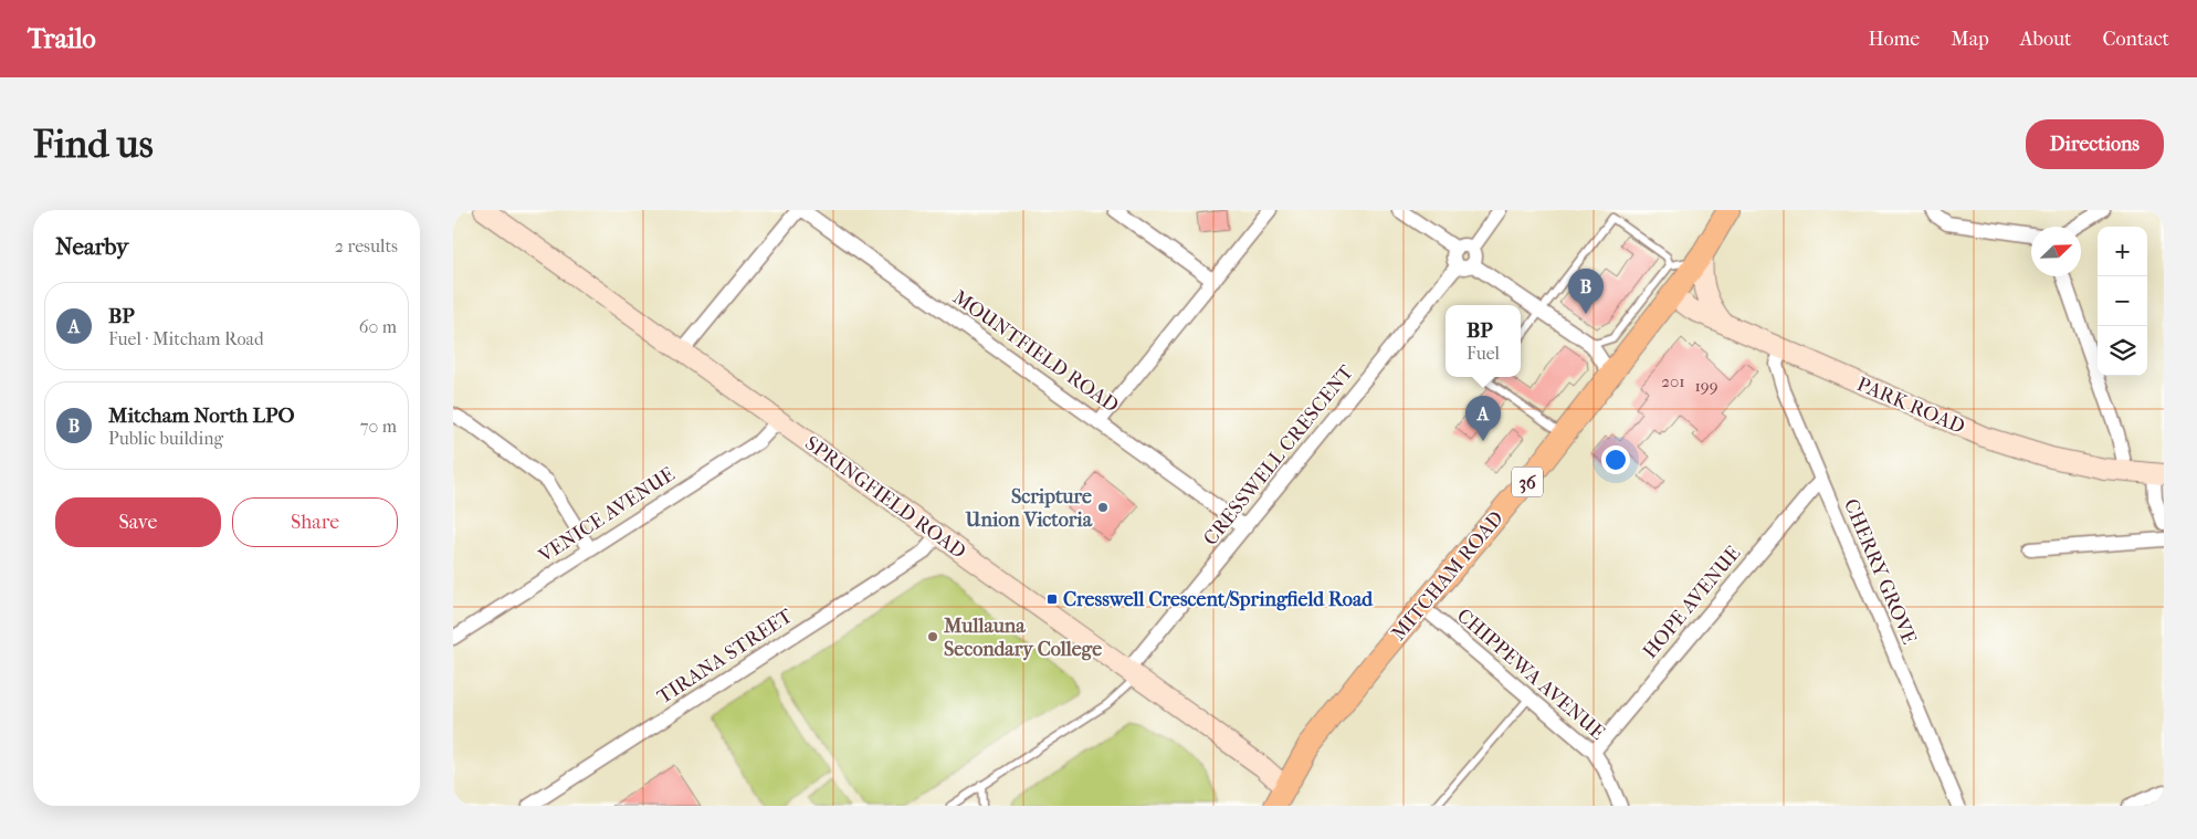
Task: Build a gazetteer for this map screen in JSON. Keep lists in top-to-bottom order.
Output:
{
  "streets": {
    "main road": [
      "PARK ROAD",
      "36",
      "SPRINGFIELD ROAD",
      "MITCHAM ROAD"
    ],
    "street": [
      "MOUNTFIELD ROAD",
      "CRESSWELL CRESCENT",
      "VENICE AVENUE",
      "CHERRY GROVE",
      "HOPE AVENUE",
      "TIRANA STREET",
      "CHIPPEWA AVENUE"
    ]
  },
  "crossings": [
    ["MOUNTFIELD ROAD", "CRESSWELL CRESCENT"],
    ["PARK ROAD", "CHERRY GROVE"],
    ["PARK ROAD", "MITCHAM ROAD"],
    ["CRESSWELL CRESCENT", "SPRINGFIELD ROAD"],
    ["SPRINGFIELD ROAD", "VENICE AVENUE"],
    ["SPRINGFIELD ROAD", "MITCHAM ROAD"],
    ["SPRINGFIELD ROAD", "TIRANA STREET"],
    ["CHERRY GROVE", "HOPE AVENUE"],
    ["MITCHAM ROAD", "CHIPPEWA AVENUE"],
    ["HOPE AVENUE", "CHIPPEWA AVENUE"]
  ],
  "places": {
    "other": ["Scripture Union Victoria", "Mullauna Secondary College"],
    "transit": ["Cresswell Crescent/Springfield Road"]
  },
  "house_numbers": ["201", "199"],
  "north": "top right",
  "page": {
    "header": "Trailo",
    "nav": [
      "Home",
      "Map",
      "About",
      "Contact"
    ],
    "buttons": [
      "Directions",
      ["Save", "Share"]
    ],
    "title": "Find us",
    "heading": ["Nearby", "2 results"],
    "map_buttons": ["+", "−"],
    "pins": ["B", "A"],
    "list": [
      {
        "mark": "A",
        "name": "BP",
        "note": "Fuel · Mitcham Road",
        "value": "60 m"
      },
      {
        "mark": "B",
        "name": "Mitcham North LPO",
        "note": "Public building",
        "value": "70 m"
      }
    ],
    "popup": ["BP", "Fuel"]
  }
}
